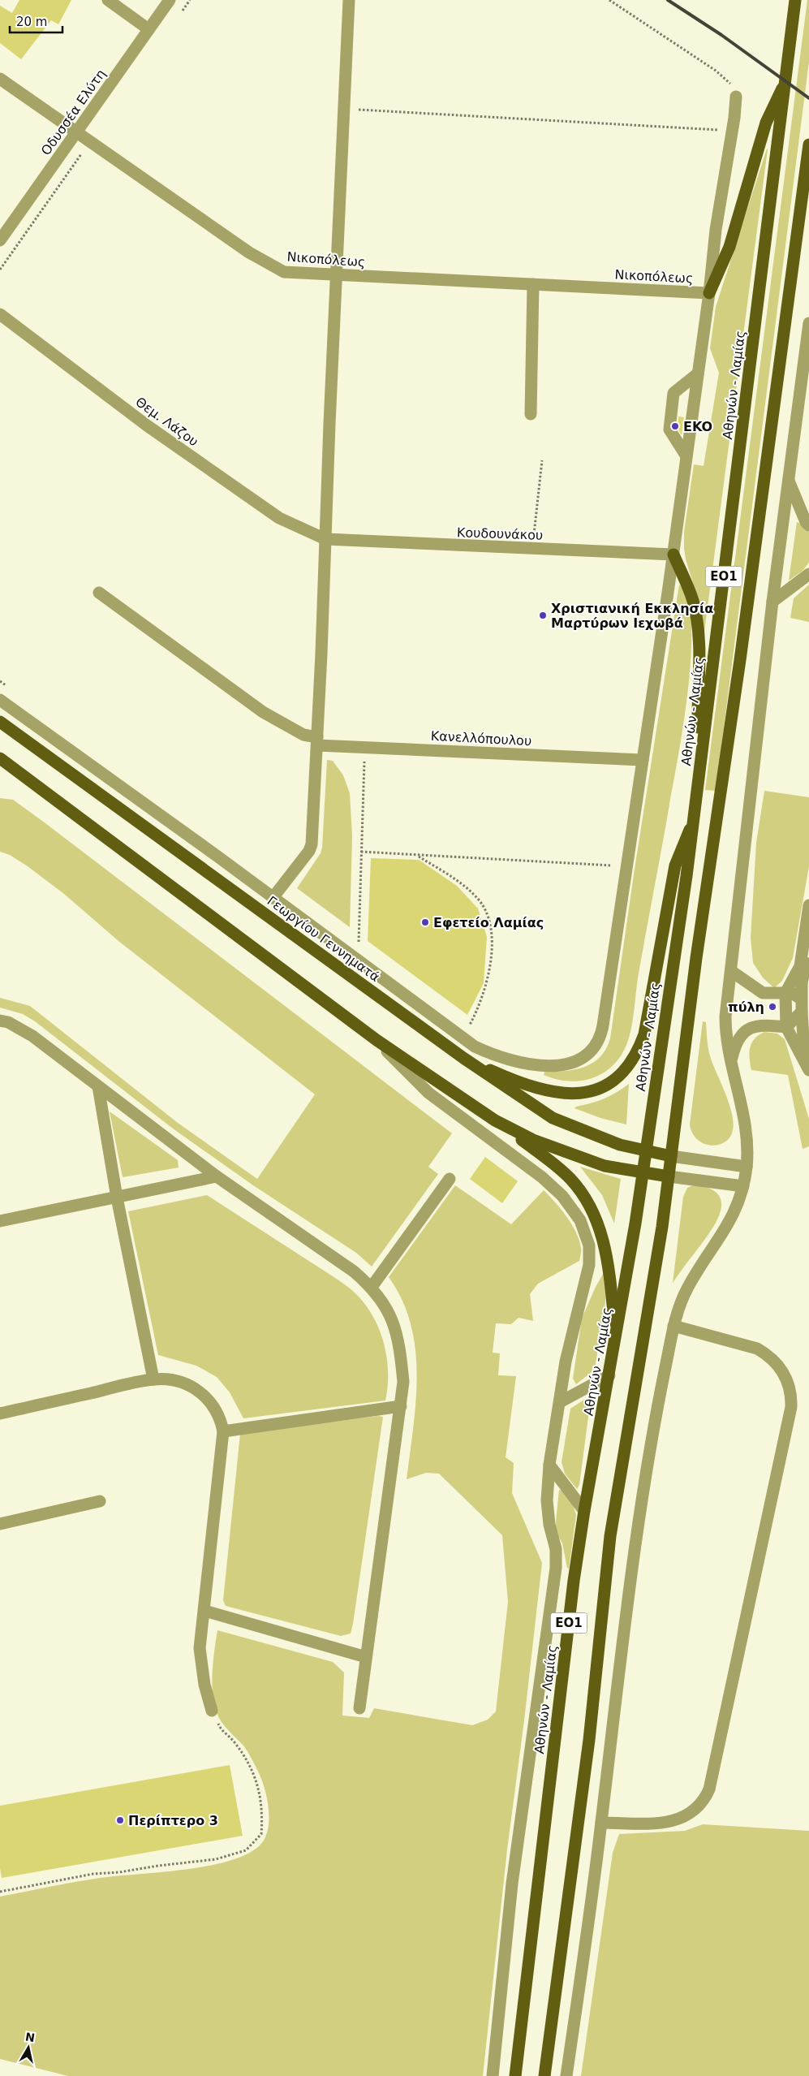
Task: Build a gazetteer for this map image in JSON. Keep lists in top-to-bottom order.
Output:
{
  "streets": {
    "main road": ["Αθηνών - Λαμίας", "ΕΟ1", "Γεωργίου Γεννηματά"],
    "street": [
      "Οδυσσέα Ελύτη",
      "Νικοπόλεως",
      "Θεμ. Λάζου",
      "Κουδουνάκου",
      "Κανελλόπουλου"
    ]
  },
  "crossings": [
    ["Οδυσσέα Ελύτη", "Νικοπόλεως"],
    ["Αθηνών - Λαμίας", "Γεωργίου Γεννηματά"],
    ["Θεμ. Λάζου", "Κουδουνάκου"],
    ["ΕΟ1", "Γεωργίου Γεννηματά"]
  ],
  "places": [
    "EKO",
    "Χριστιανική Εκκλησία Μαρτύρων Ιεχωβά",
    "Εφετείο Λαμίας",
    "πύλη",
    "Περίπτερο 3"
  ],
  "scale_bar": "20 m",
  "north": "top"
}
